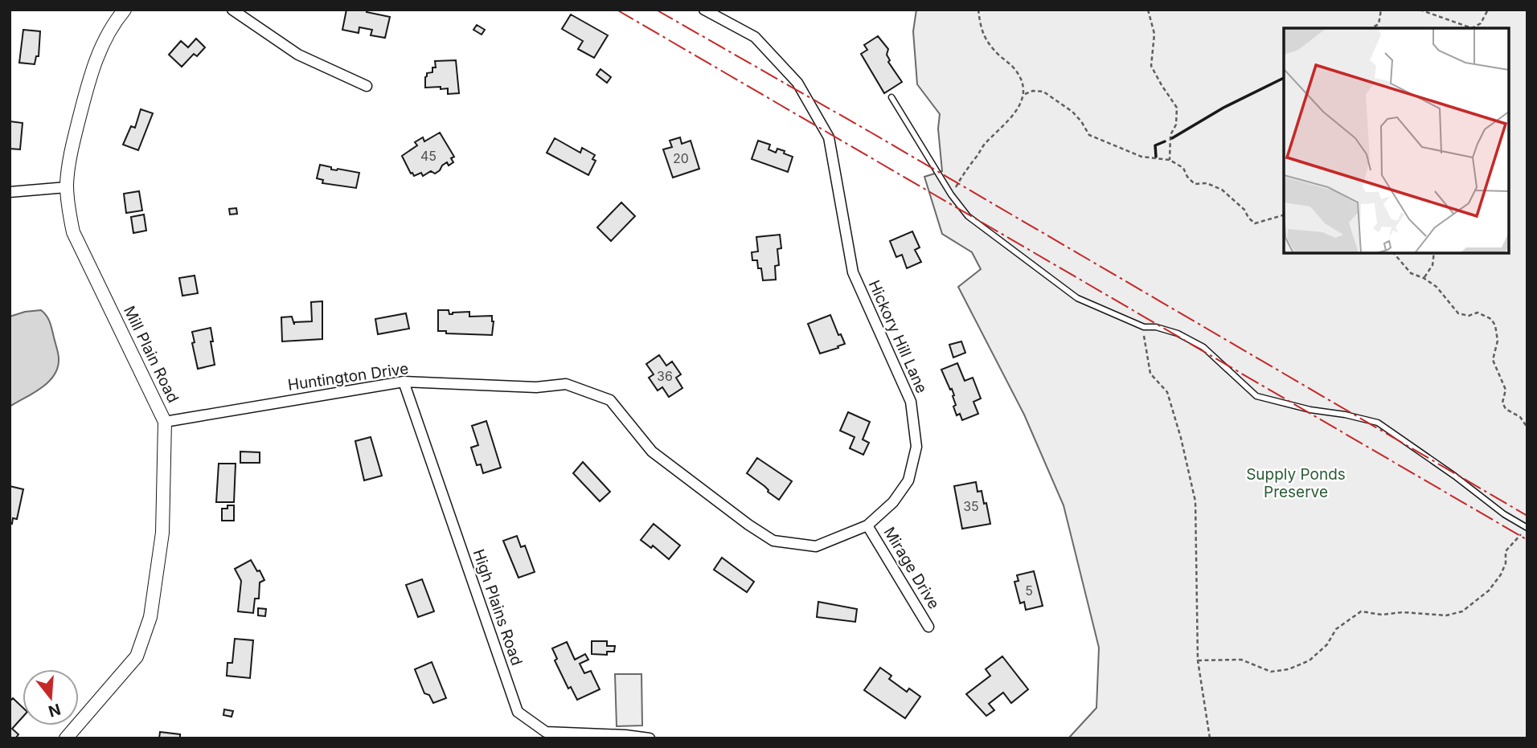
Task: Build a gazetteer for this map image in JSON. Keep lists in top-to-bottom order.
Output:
{
  "streets": {
    "street": [
      "Hickory Hill Lane",
      "Mill Plain Road",
      "Huntington Drive",
      "Mirage Drive",
      "High Plains Road"
    ]
  },
  "crossings": [
    ["Hickory Hill Lane", "Huntington Drive"],
    ["Hickory Hill Lane", "Mirage Drive"],
    ["Mill Plain Road", "Huntington Drive"],
    ["Huntington Drive", "High Plains Road"]
  ],
  "parks": ["Supply Ponds Preserve"],
  "house_numbers": [
    "45",
    "20",
    "36",
    "35",
    "5"
  ],
  "north": "bottom"
}
